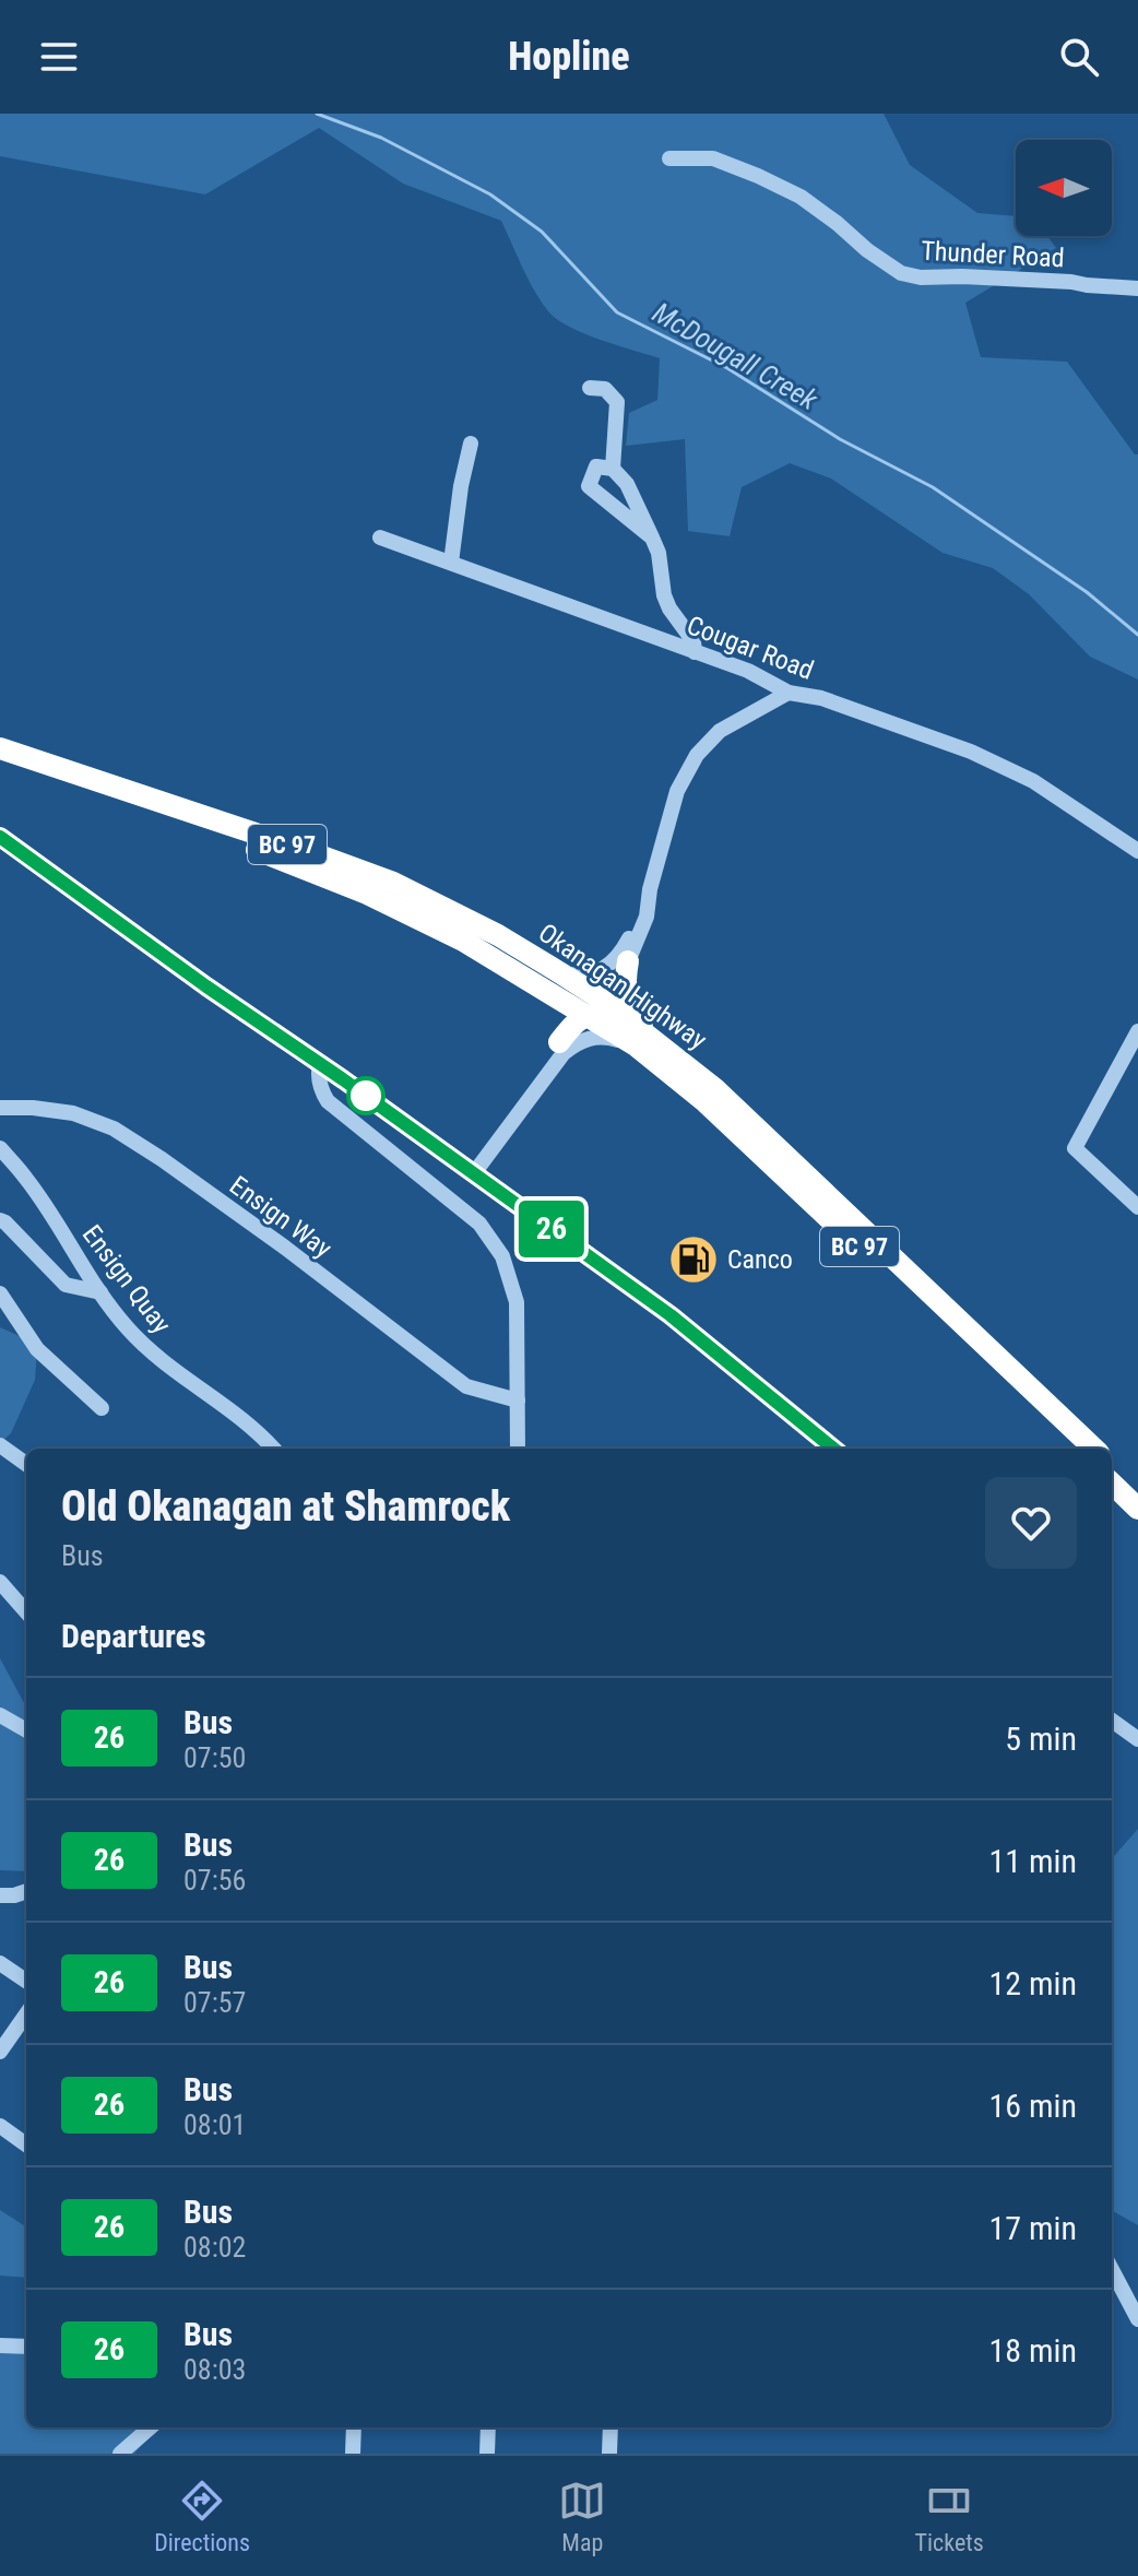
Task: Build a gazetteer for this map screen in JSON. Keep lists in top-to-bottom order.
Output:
{
  "streets": {
    "highway": ["BC 97", "Okanagan Highway"],
    "street": [
      "Thunder Road",
      "Cougar Road",
      "Ensign Way",
      "Ensign Quay"
    ]
  },
  "water": ["McDougall Creek"],
  "places": {
    "fuel station": ["Canco"]
  },
  "lines": ["bus line 26"],
  "north": "left",
  "page": {
    "header": "Hopline",
    "on_map": "26",
    "heading": [
      ["Old Okanagan at Shamrock", "Bus"],
      "Departures"
    ],
    "list": [
      {
        "mark": "26",
        "name": "Bus",
        "note": "07:50",
        "value": "5 min"
      },
      {
        "mark": "26",
        "name": "Bus",
        "note": "07:56",
        "value": "11 min"
      },
      {
        "mark": "26",
        "name": "Bus",
        "note": "07:57",
        "value": "12 min"
      },
      {
        "mark": "26",
        "name": "Bus",
        "note": "08:01",
        "value": "16 min"
      },
      {
        "mark": "26",
        "name": "Bus",
        "note": "08:02",
        "value": "17 min"
      },
      {
        "mark": "26",
        "name": "Bus",
        "note": "08:03",
        "value": "18 min"
      }
    ],
    "tabs": ["Directions", "Map", "Tickets"]
  }
}
